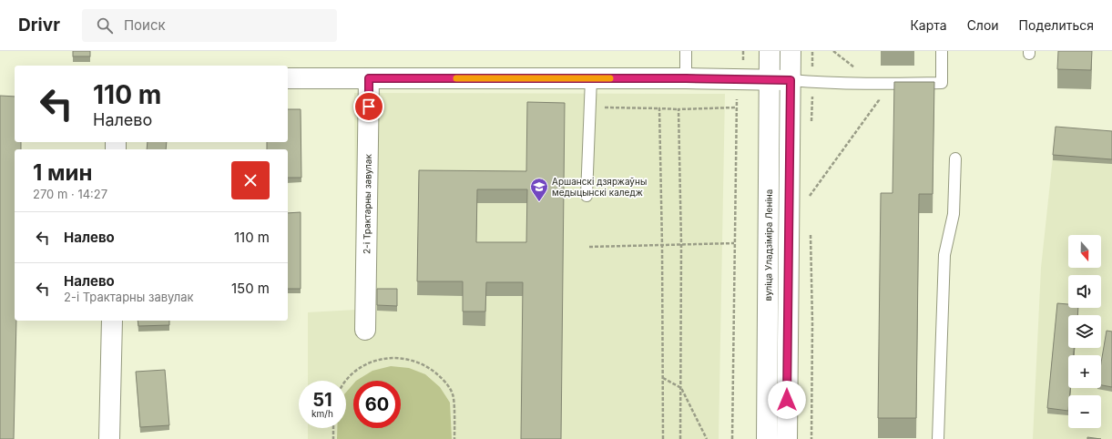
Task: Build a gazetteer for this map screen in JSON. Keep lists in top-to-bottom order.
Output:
{
  "streets": {
    "street": ["2-і Трактарны завулак", "вуліца Уладзіміра Леніна"]
  },
  "places": {
    "school or university": ["Аршанскі дзяржаўны медыцынскі каледж"]
  },
  "north": "bottom",
  "page": {
    "header": "Drivr",
    "search": "Поиск",
    "nav": ["Карта", "Слои", "Поделиться"],
    "turn": ["110 m", "Налево"],
    "heading": ["1 мин", "270 m · 14:27"],
    "list": [
      {
        "name": "Налево",
        "value": "110 m"
      },
      {
        "name": "Налево",
        "note": "2-і Трактарны завулак",
        "value": "150 m"
      }
    ],
    "map_buttons": ["+", "−"],
    "speed": "51 km/h",
    "limit": "60"
  }
}
